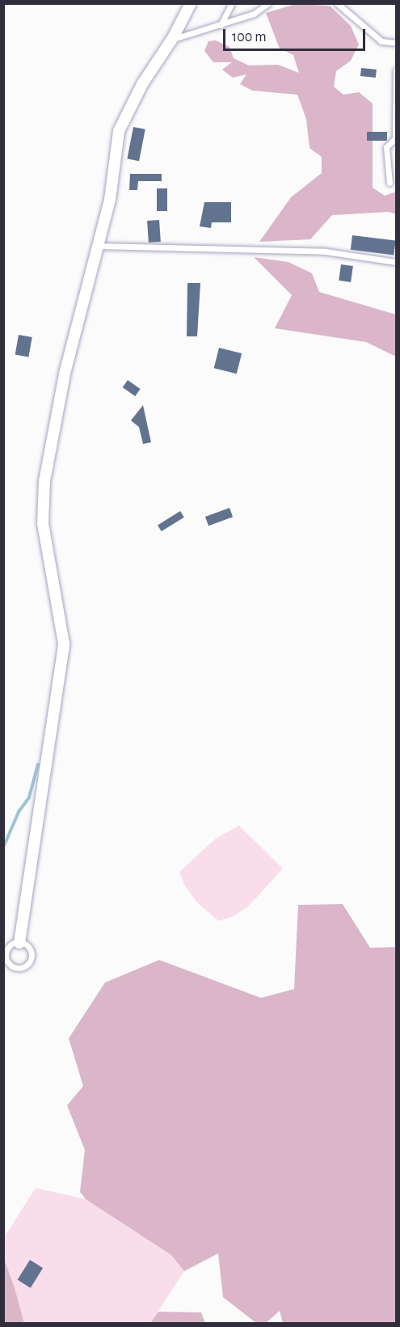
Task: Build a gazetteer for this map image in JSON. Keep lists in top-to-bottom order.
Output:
{
  "scale_bar": "100 m"
}
